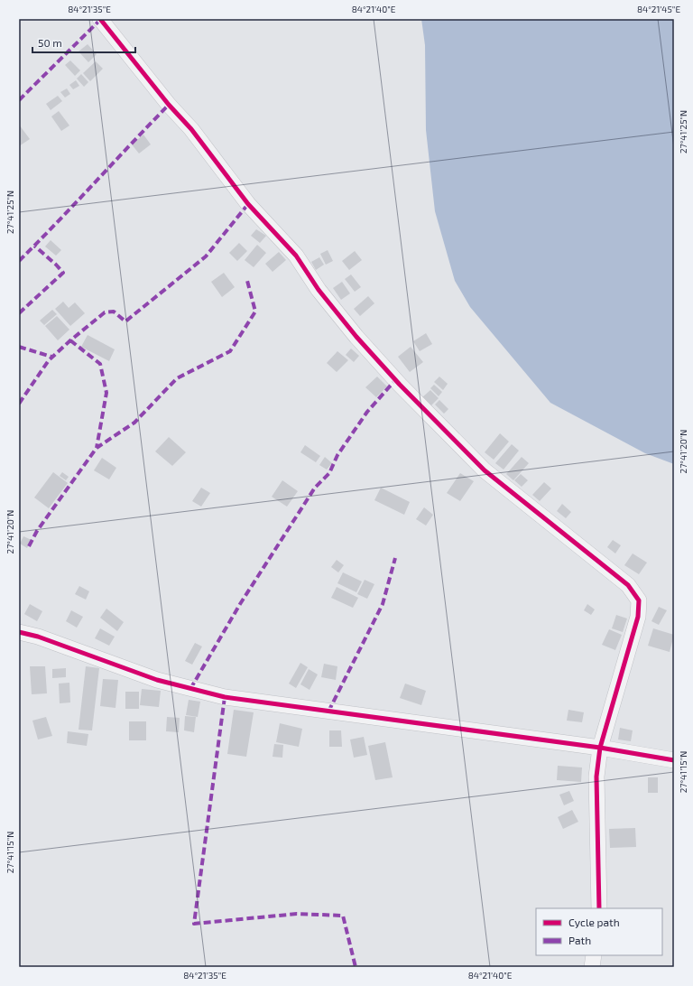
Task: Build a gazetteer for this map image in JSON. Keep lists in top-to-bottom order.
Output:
{
  "legend": ["Cycle path", "Path"],
  "scale_bar": "50 m",
  "coordinates": [
    "84°21'35\"E",
    "84°21'40\"E",
    "84°21'45\"E",
    "27°41'25\"N",
    "27°41'20\"N",
    "27°41'15\"N"
  ]
}
